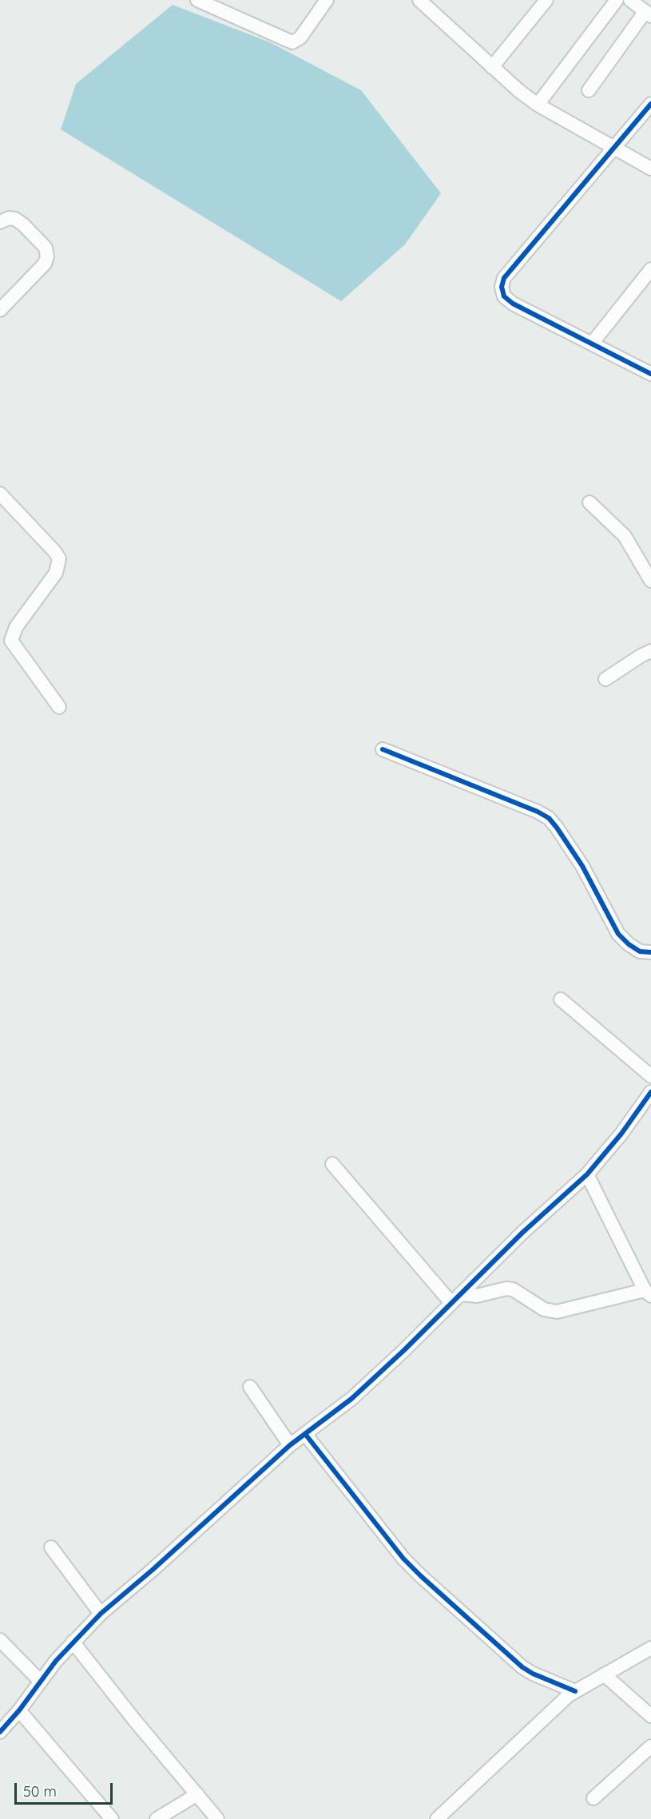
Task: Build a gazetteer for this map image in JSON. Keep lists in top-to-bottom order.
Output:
{
  "scale_bar": "50 m"
}
